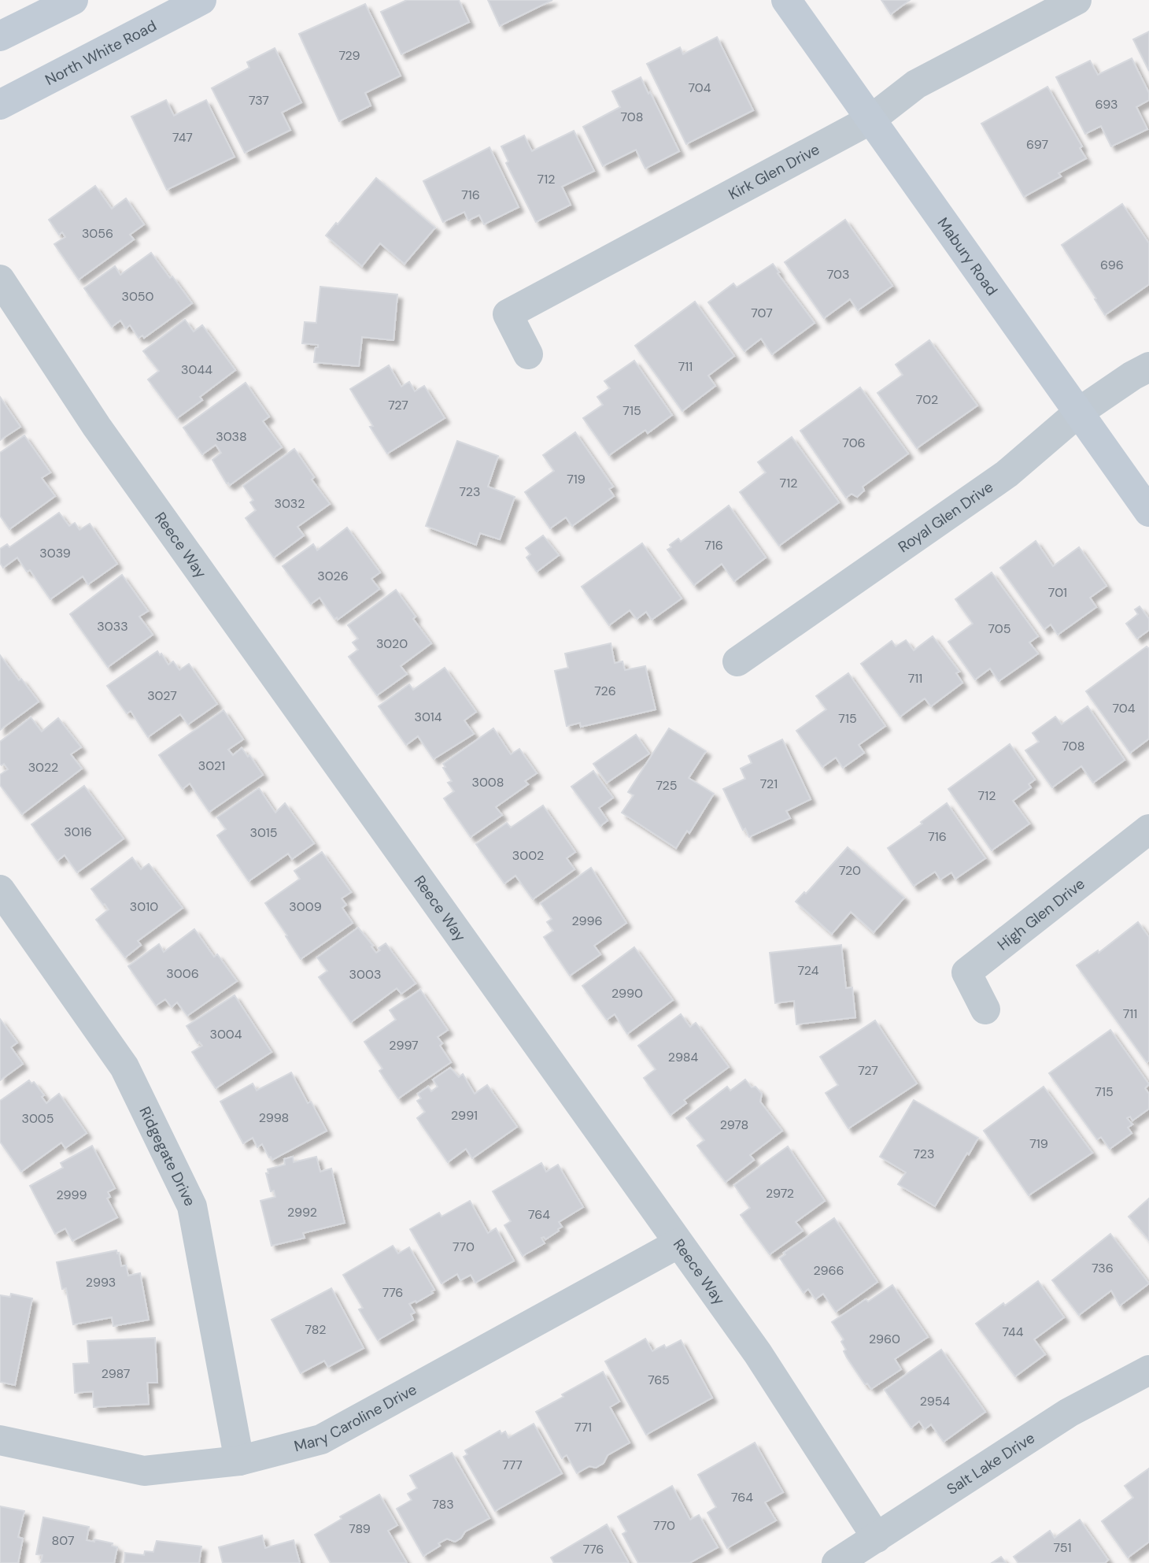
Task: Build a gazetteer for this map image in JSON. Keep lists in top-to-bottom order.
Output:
{
  "streets": {
    "main road": ["North White Road", "Mabury Road"],
    "street": [
      "Kirk Glen Drive",
      "Royal Glen Drive",
      "Reece Way",
      "High Glen Drive",
      "Ridgegate Drive",
      "Mary Caroline Drive",
      "Salt Lake Drive"
    ]
  },
  "crossings": [
    ["Kirk Glen Drive", "Mabury Road"],
    ["Mabury Road", "Royal Glen Drive"],
    ["Reece Way", "Mary Caroline Drive"],
    ["Reece Way", "Salt Lake Drive"],
    ["Ridgegate Drive", "Mary Caroline Drive"]
  ],
  "house_numbers": [
    "729",
    "704",
    "737",
    "693",
    "708",
    "747",
    "697",
    "712",
    "716",
    "3056",
    "696",
    "703",
    "3050",
    "707",
    "711",
    "3044",
    "702",
    "727",
    "715",
    "3038",
    "706",
    "719",
    "712",
    "723",
    "3032",
    "716",
    "3039",
    "3026",
    "701",
    "3033",
    "705",
    "3020",
    "711",
    "726",
    "3027",
    "704",
    "3014",
    "715",
    "708",
    "3021",
    "3022",
    "3008",
    "721",
    "725",
    "712",
    "3016",
    "3015",
    "716",
    "3002",
    "720",
    "3010",
    "3009",
    "2996",
    "724",
    "3006",
    "3003",
    "2990",
    "711",
    "3004",
    "2997",
    "2984",
    "727",
    "715",
    "2991",
    "2998",
    "3005",
    "2978",
    "719",
    "723",
    "2972",
    "2999",
    "2992",
    "764",
    "770",
    "736",
    "2966",
    "2993",
    "776",
    "782",
    "744",
    "2960",
    "2987",
    "765",
    "2954",
    "771",
    "777",
    "764",
    "783",
    "770",
    "789",
    "807",
    "751",
    "776"
  ]
}
